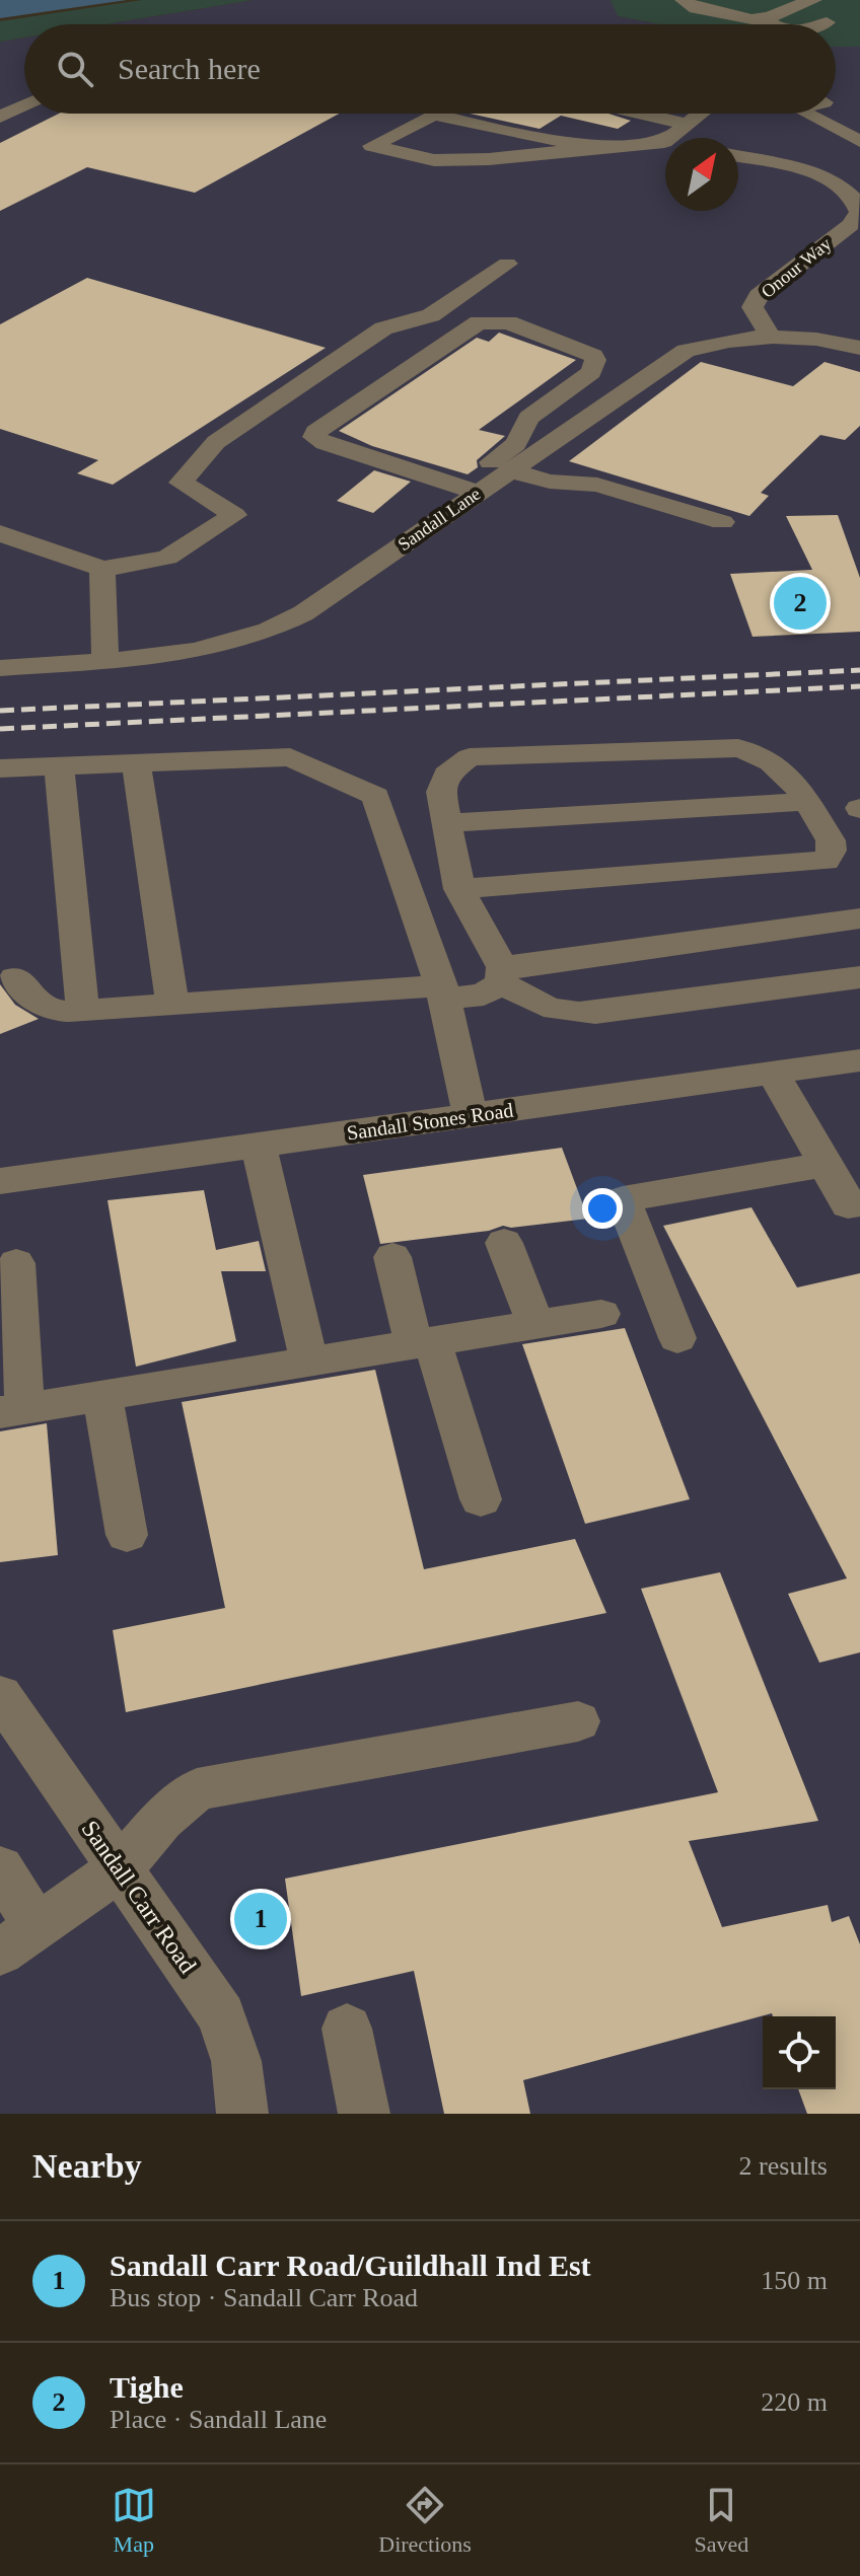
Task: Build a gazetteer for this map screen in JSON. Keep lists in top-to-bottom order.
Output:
{
  "streets": {
    "street": [
      "Onour Way",
      "Sandall Lane",
      "Sandall Stones Road",
      "Sandall Carr Road"
    ]
  },
  "crossings": [
    ["Onour Way", "Sandall Lane"]
  ],
  "north": "top right",
  "page": {
    "search": "Search here",
    "pins": ["2", "1"],
    "heading": ["Nearby", "2 results"],
    "list": [
      {
        "mark": "1",
        "name": "Sandall Carr Road/Guildhall Ind Est",
        "note": "Bus stop · Sandall Carr Road",
        "value": "150 m"
      },
      {
        "mark": "2",
        "name": "Tighe",
        "note": "Place · Sandall Lane",
        "value": "220 m"
      }
    ],
    "nav": ["Map", "Directions", "Saved"]
  }
}
